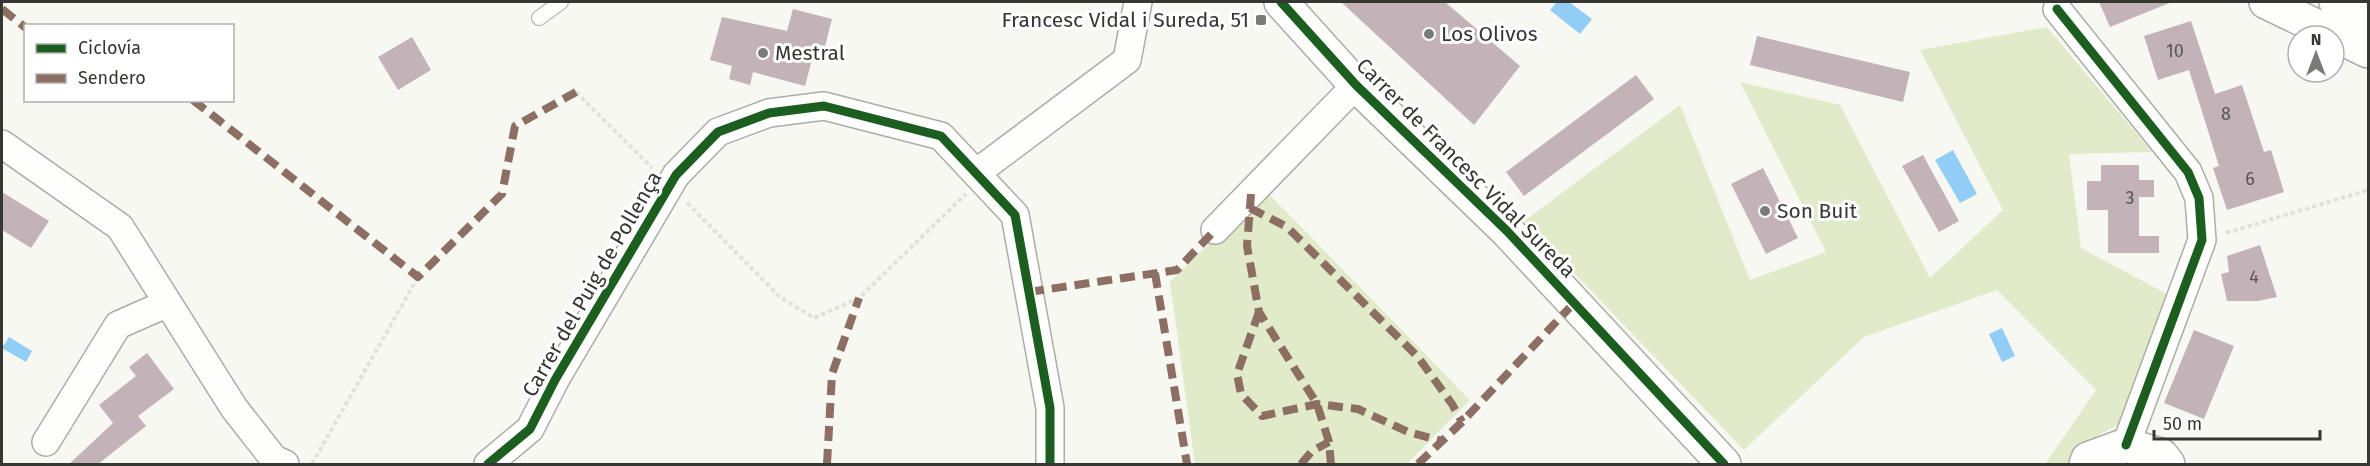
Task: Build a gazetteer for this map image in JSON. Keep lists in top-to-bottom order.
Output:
{
  "streets": {
    "street": ["Carrer de Francesc Vidal Sureda", "Carrer del Puig de Pollença"]
  },
  "places": {
    "transit": ["Francesc Vidal i Sureda, 51"],
    "other": ["Los Olivos", "Mestral", "Son Buit"]
  },
  "house_numbers": [
    "10",
    "8",
    "6",
    "3",
    "4"
  ],
  "legend": ["Ciclovía", "Sendero"],
  "scale_bar": "50 m",
  "north": "top"
}
